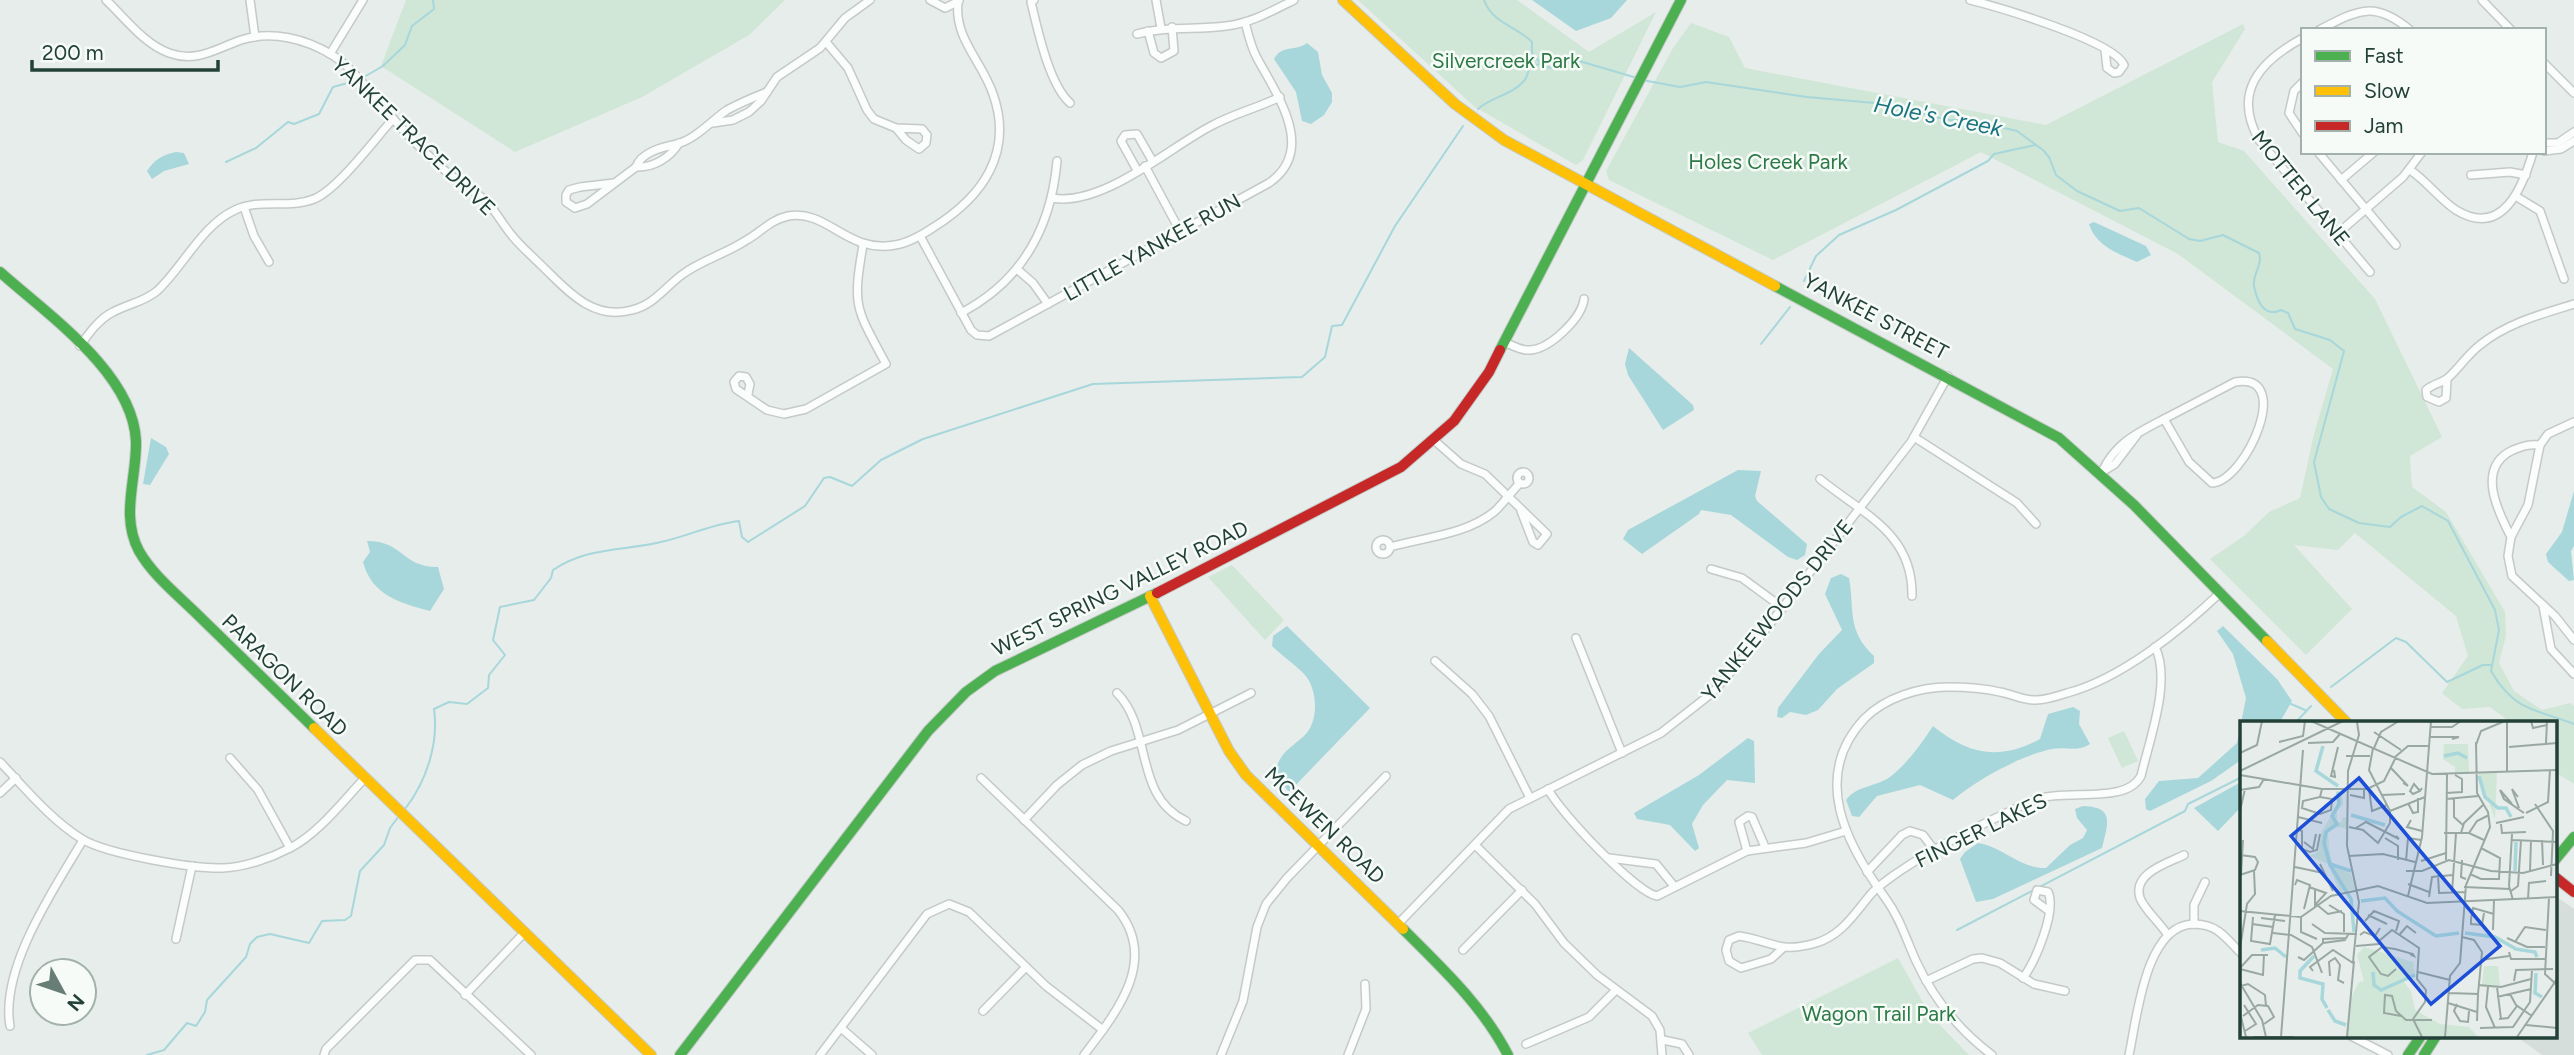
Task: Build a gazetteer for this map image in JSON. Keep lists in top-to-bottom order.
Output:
{
  "streets": {
    "street": [
      "YANKEE TRACE DRIVE",
      "MOTTER LANE",
      "LITTLE YANKEE RUN",
      "YANKEE STREET",
      "WEST SPRING VALLEY ROAD",
      "YANKEEWOODS DRIVE",
      "PARAGON ROAD",
      "MCEWEN ROAD",
      "FINGER LAKES"
    ]
  },
  "crossings": [
    ["YANKEE TRACE DRIVE", "LITTLE YANKEE RUN"],
    ["YANKEE STREET", "WEST SPRING VALLEY ROAD"],
    ["YANKEE STREET", "YANKEEWOODS DRIVE"],
    ["WEST SPRING VALLEY ROAD", "MCEWEN ROAD"],
    ["YANKEEWOODS DRIVE", "MCEWEN ROAD"]
  ],
  "water": ["Hole's Creek"],
  "parks": ["Silvercreek Park", "Holes Creek Park", "Wagon Trail Park"],
  "legend": ["Fast", "Slow", "Jam"],
  "scale_bar": "200 m",
  "north": "bottom right"
}
